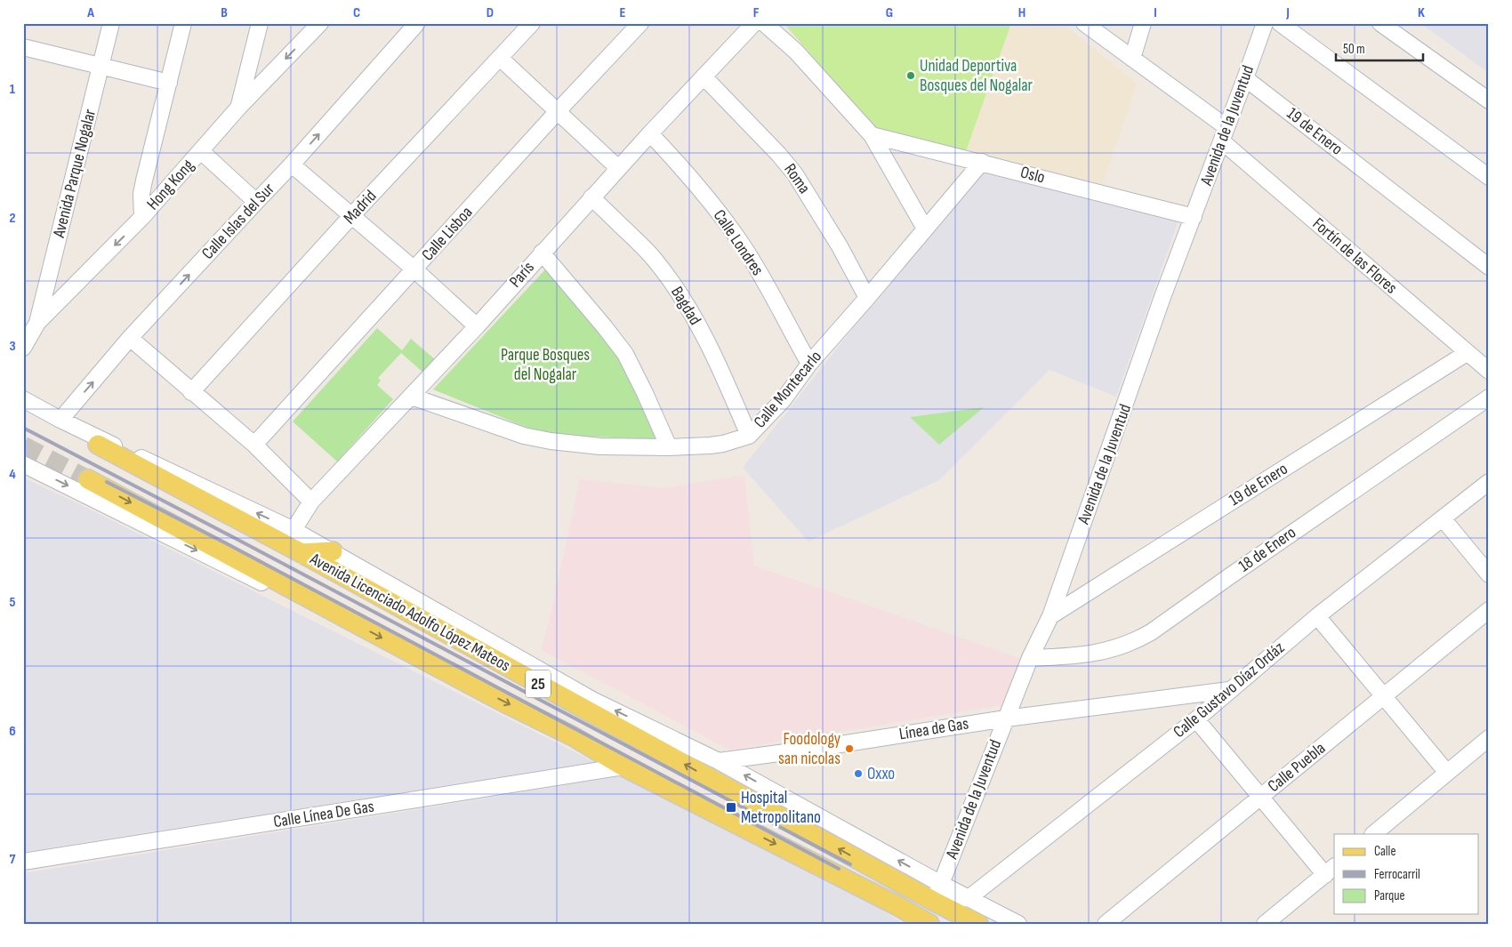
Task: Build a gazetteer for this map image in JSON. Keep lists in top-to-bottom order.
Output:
{
  "streets": {
    "main road": ["Avenida Licenciado Adolfo López Mateos", "25"],
    "street": [
      "Avenida de la Juventud",
      "19 de Enero",
      "Avenida Parque Nogalar",
      "Oslo",
      "Roma",
      "Hong Kong",
      "Madrid",
      "Calle Islas del Sur",
      "Calle Lisboa",
      "Calle Londres",
      "Fortín de las Flores",
      "París",
      "Bagdad",
      "Calle Montecarlo",
      "18 de Enero",
      "Calle Gustavo Díaz Ordáz",
      "Línea de Gas",
      "Calle Puebla",
      "Calle Línea De Gas"
    ]
  },
  "crossings": [
    ["Avenida de la Juventud", "19 de Enero"],
    ["Avenida de la Juventud", "Oslo"],
    ["Avenida de la Juventud", "Fortín de las Flores"],
    ["Avenida de la Juventud", "18 de Enero"],
    ["Avenida de la Juventud", "Avenida Licenciado Adolfo López Mateos"],
    ["Avenida de la Juventud", "Línea de Gas"],
    ["19 de Enero", "Fortín de las Flores"],
    ["Avenida Parque Nogalar", "Hong Kong"],
    ["Oslo", "Calle Montecarlo"],
    ["Roma", "París"],
    ["Roma", "Calle Montecarlo"],
    ["Calle Londres", "París"],
    ["Calle Londres", "Calle Montecarlo"],
    ["París", "Bagdad"],
    ["París", "Calle Montecarlo"],
    ["Bagdad", "Calle Montecarlo"],
    ["Avenida Licenciado Adolfo López Mateos", "Calle Línea De Gas"],
    ["Calle Gustavo Díaz Ordáz", "Línea de Gas"]
  ],
  "one_way": ["Hong Kong", "Calle Islas del Sur"],
  "parks": ["Parque Bosques del Nogalar"],
  "places": {
    "other": ["Unidad Deportiva Bosques del Nogalar", "Foodology san nicolas", "Oxxo"],
    "transit": ["Hospital Metropolitano"]
  },
  "legend": ["Calle", "Ferrocarril", "Parque"],
  "scale_bar": "50 m",
  "grid": {
    "columns": [
      "A",
      "B",
      "C",
      "D",
      "E",
      "F",
      "G",
      "H",
      "I",
      "J",
      "K"
    ],
    "rows": [
      "1",
      "2",
      "3",
      "4",
      "5",
      "6",
      "7"
    ]
  }
}
